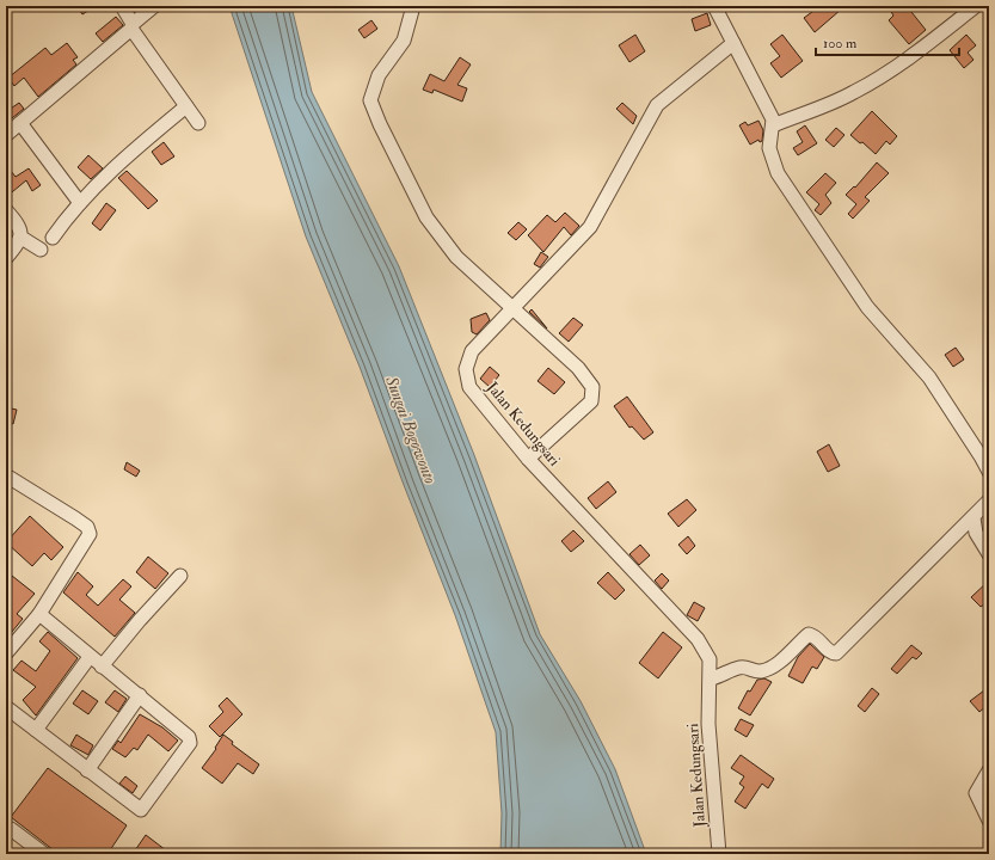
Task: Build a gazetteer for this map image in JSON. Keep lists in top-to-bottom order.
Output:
{
  "streets": {
    "street": ["Jalan Kedungsari"]
  },
  "water": ["Sungai Bogowonto"],
  "scale_bar": "100 m"
}
